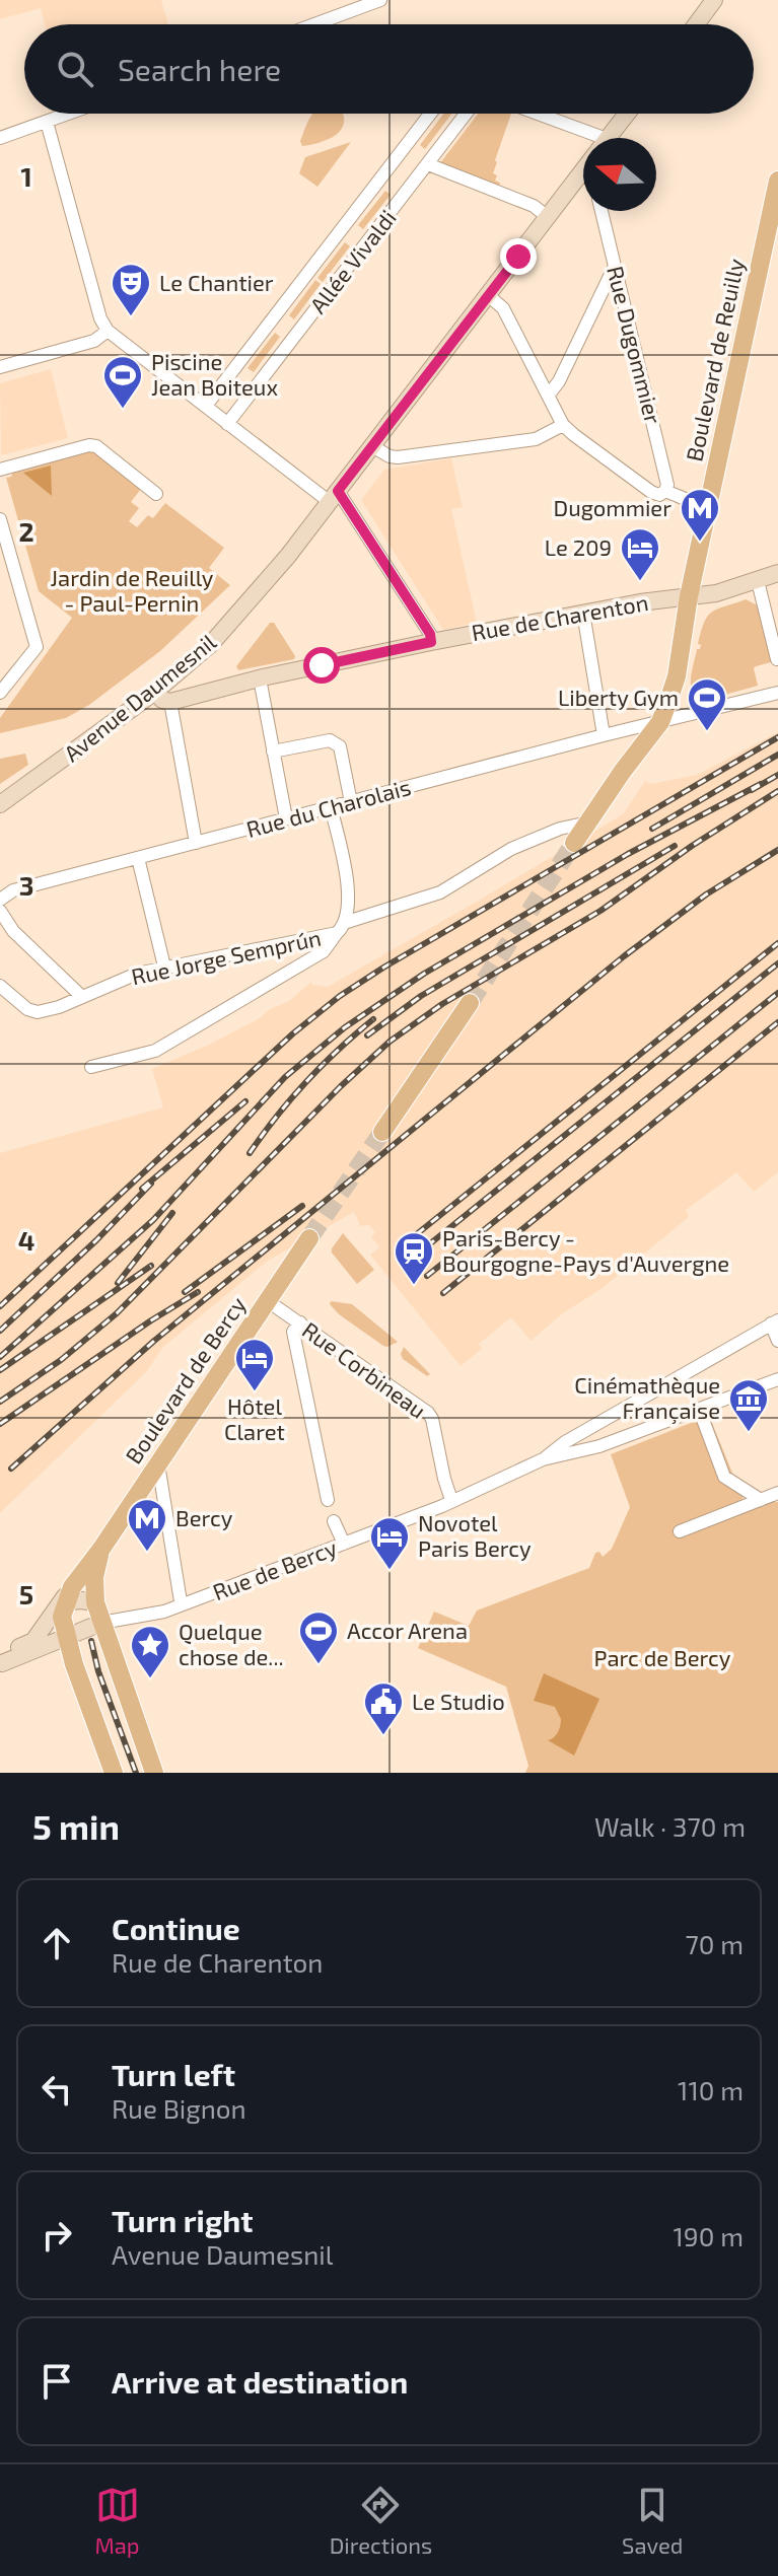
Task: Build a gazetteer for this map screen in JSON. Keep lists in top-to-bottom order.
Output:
{
  "streets": {
    "main road": [
      "Boulevard de Reuilly",
      "Rue de Charenton",
      "Avenue Daumesnil",
      "Boulevard de Bercy",
      "Rue de Bercy"
    ],
    "street": [
      "Allée Vivaldi",
      "Rue Dugommier",
      "Rue du Charolais",
      "Rue Jorge Semprún",
      "Rue Corbineau"
    ]
  },
  "crossings": [
    ["Boulevard de Reuilly", "Rue de Charenton"],
    ["Rue du Charolais", "Rue Jorge Semprún"],
    ["Rue Corbineau", "Boulevard de Bercy"],
    ["Rue Corbineau", "Rue de Bercy"],
    ["Boulevard de Bercy", "Rue de Bercy"]
  ],
  "parks": ["Jardin de Reuilly - Paul-Pernin", "Parc de Bercy"],
  "places": {
    "theatre": ["Le Chantier"],
    "sports": ["Piscine Jean Boiteux", "Liberty Gym", "Accor Arena"],
    "metro station": ["Dugommier", "Bercy"],
    "hotel": ["Le 209", "Hôtel Claret", "Novotel Paris Bercy"],
    "station": ["Paris-Bercy - Bourgogne-Pays d'Auvergne"],
    "museum": ["Cinémathèque Française"],
    "place": ["Quelque chose de..."],
    "public building": ["Le Studio"]
  },
  "north": "left",
  "page": {
    "search": "Search here",
    "heading": ["5 min", "Walk · 370 m"],
    "list": [
      ["Continue", "Rue de Charenton", "70 m"],
      ["Turn left", "Rue Bignon", "110 m"],
      ["Turn right", "Avenue Daumesnil", "190 m"],
      "Arrive at destination"
    ],
    "nav": ["Map", "Directions", "Saved"]
  },
  "grid": {
    "rows": [
      "1",
      "2",
      "3",
      "4",
      "5"
    ]
  }
}
